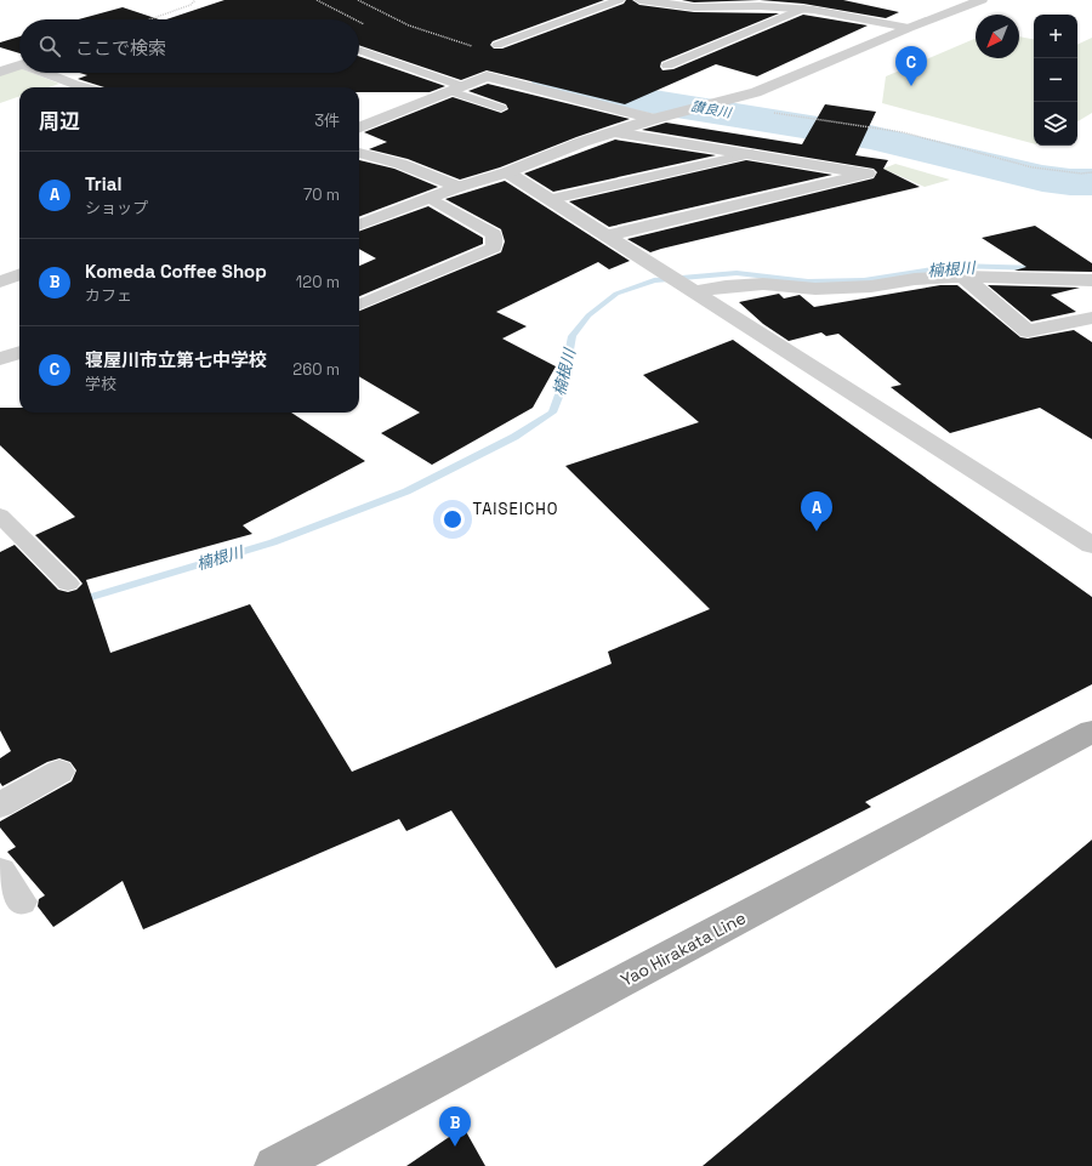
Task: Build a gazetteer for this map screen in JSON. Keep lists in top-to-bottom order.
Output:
{
  "streets": {
    "main road": ["Yao Hirakata Line"]
  },
  "districts": ["TAISEICHO"],
  "water": ["讃良川", "楠根川"],
  "north": "bottom left",
  "page": {
    "map_buttons": ["+", "−"],
    "search": "ここで検索",
    "pins": ["C", "A", "B"],
    "heading": ["周辺", "3件"],
    "list": [
      {
        "mark": "A",
        "name": "Trial",
        "note": "ショップ",
        "value": "70 m"
      },
      {
        "mark": "B",
        "name": "Komeda Coffee Shop",
        "note": "カフェ",
        "value": "120 m"
      },
      {
        "mark": "C",
        "name": "寝屋川市立第七中学校",
        "note": "学校",
        "value": "260 m"
      }
    ]
  }
}
